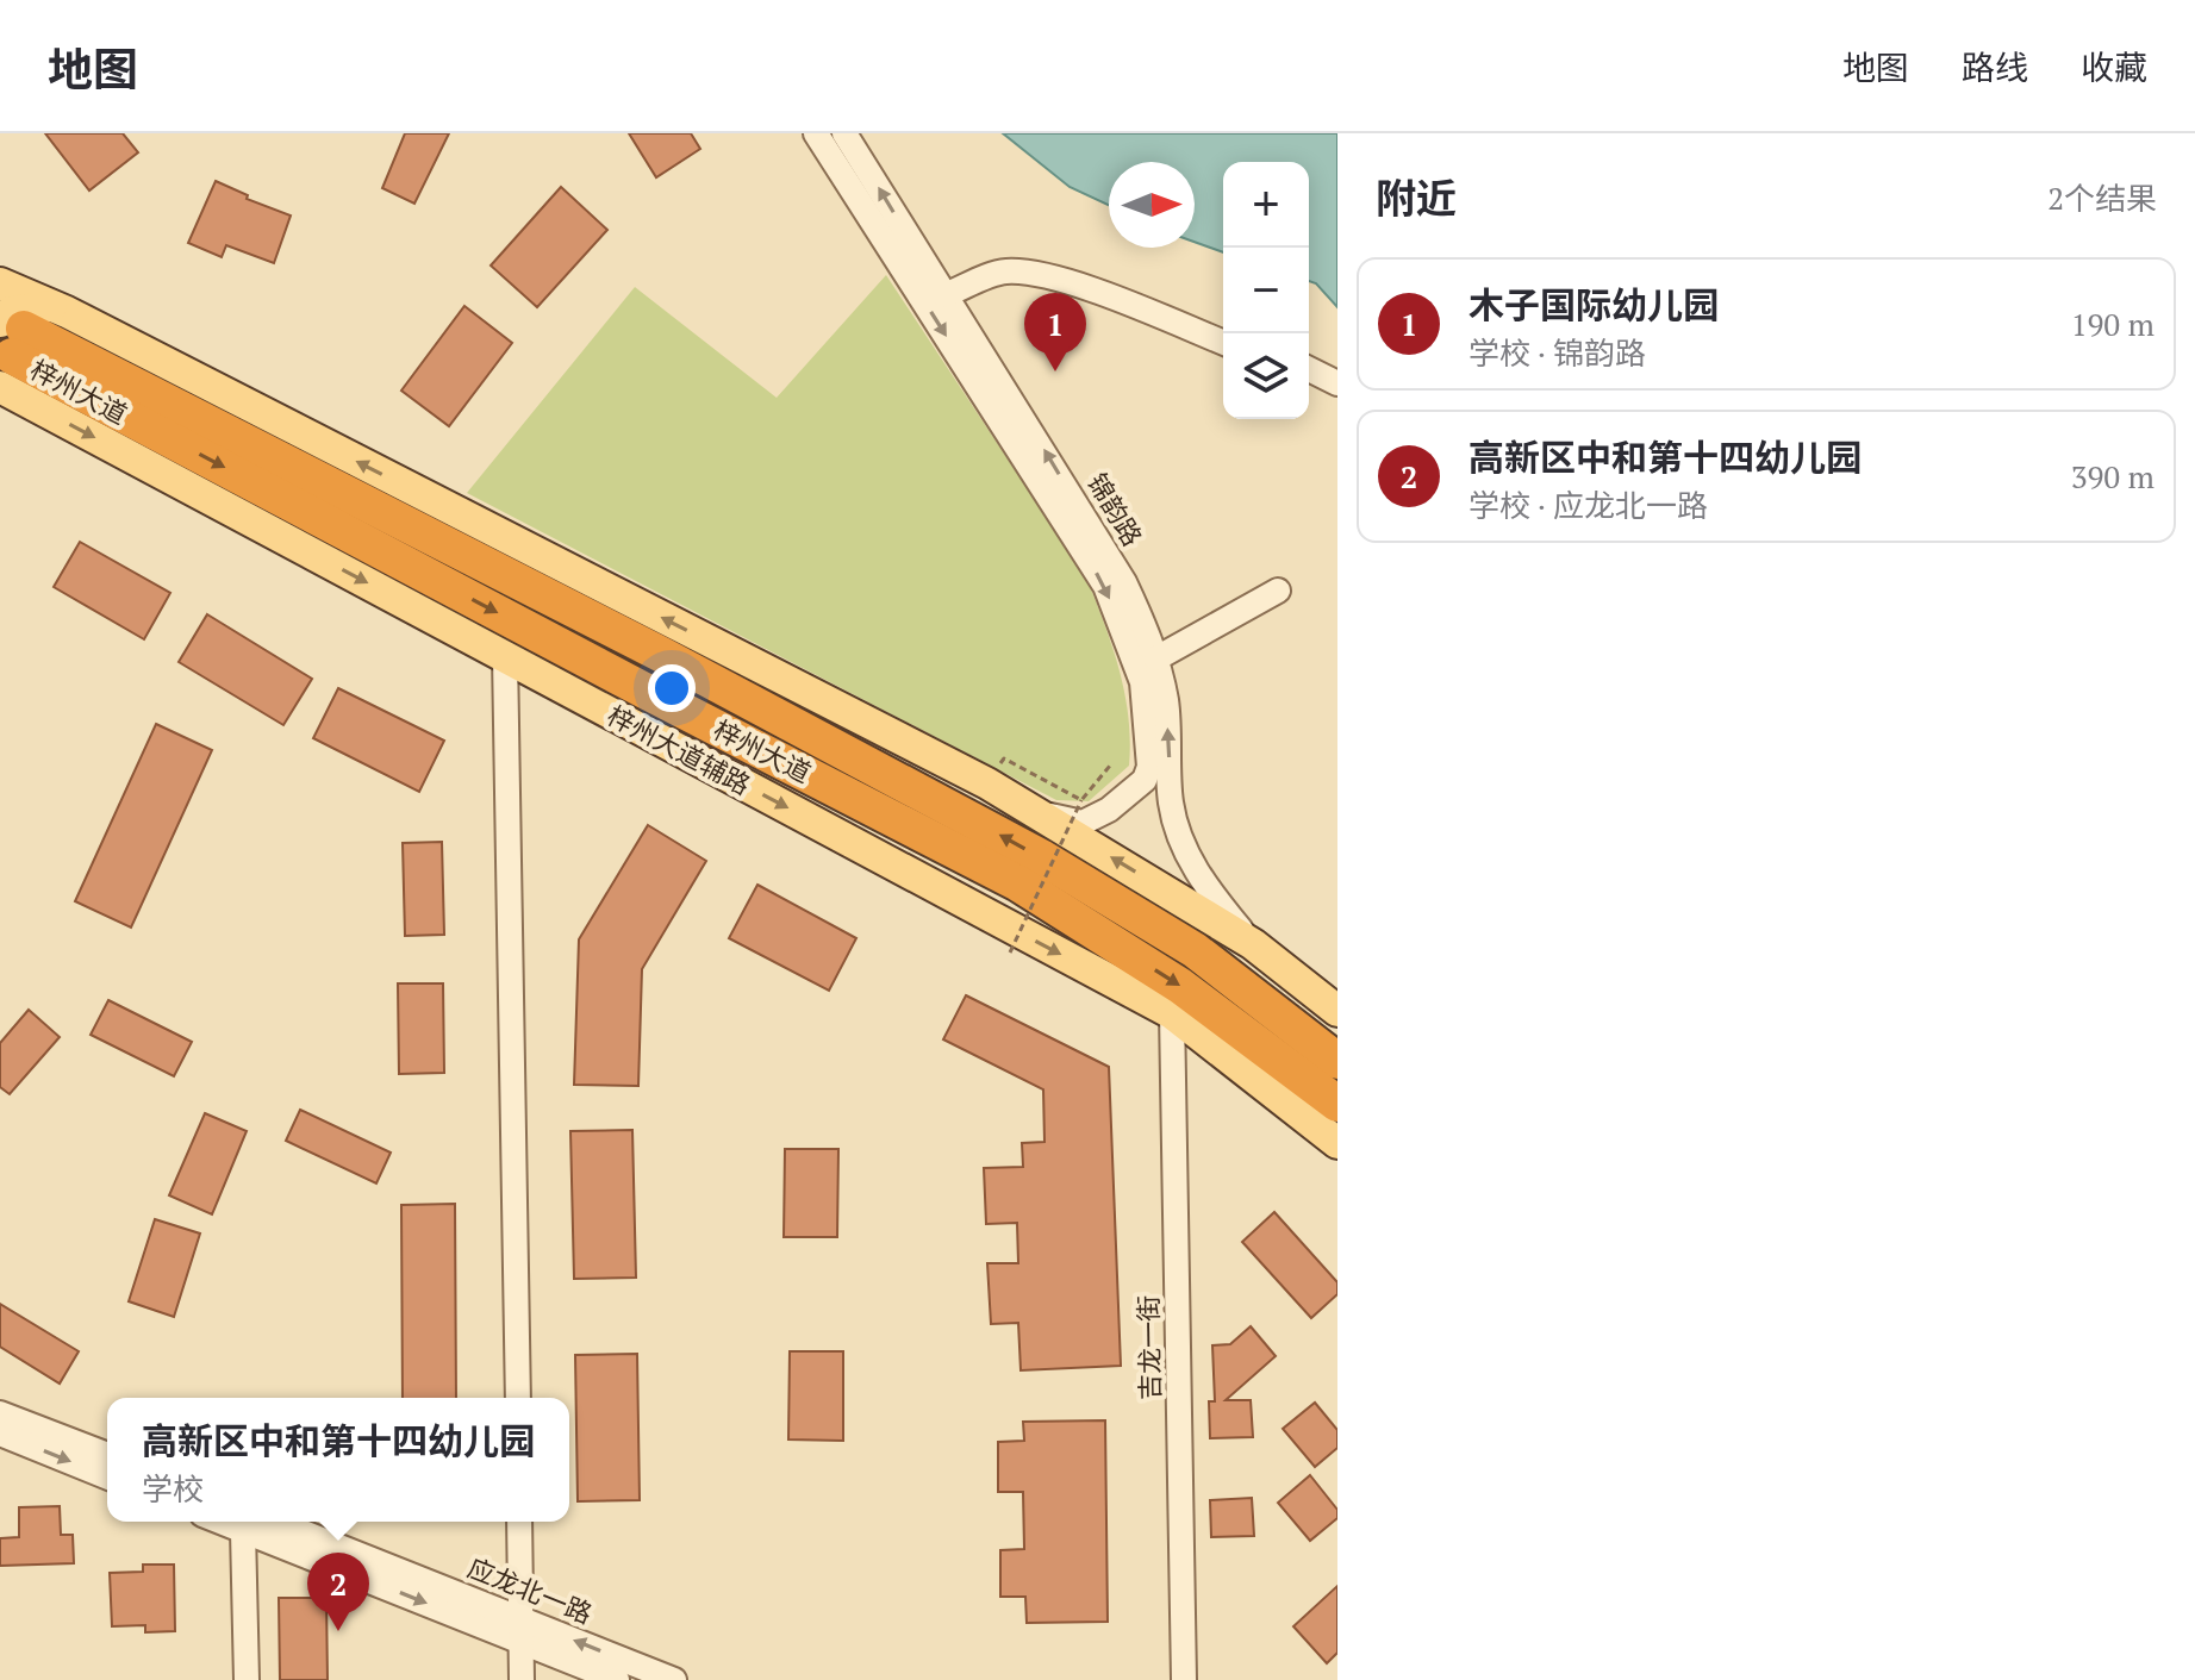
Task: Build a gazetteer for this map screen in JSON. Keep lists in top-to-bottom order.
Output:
{
  "streets": {
    "highway": ["梓州大道"],
    "main road": ["梓州大道辅路"],
    "street": ["锦韵路", "吉龙一街", "应龙北一路"]
  },
  "crossings": [
    ["梓州大道", "梓州大道辅路"],
    ["锦韵路", "梓州大道辅路"],
    ["梓州大道辅路", "吉龙一街"]
  ],
  "north": "right",
  "page": {
    "header": "地图",
    "nav": ["地图", "路线", "收藏"],
    "heading": ["附近", "2个结果"],
    "map_buttons": ["+", "−"],
    "list": [
      {
        "mark": "1",
        "name": "木子国际幼儿园",
        "note": "学校 · 锦韵路",
        "value": "190 m"
      },
      {
        "mark": "2",
        "name": "高新区中和第十四幼儿园",
        "note": "学校 · 应龙北一路",
        "value": "390 m"
      }
    ],
    "pins": ["1", "2"],
    "popup": ["高新区中和第十四幼儿园", "学校"]
  }
}
